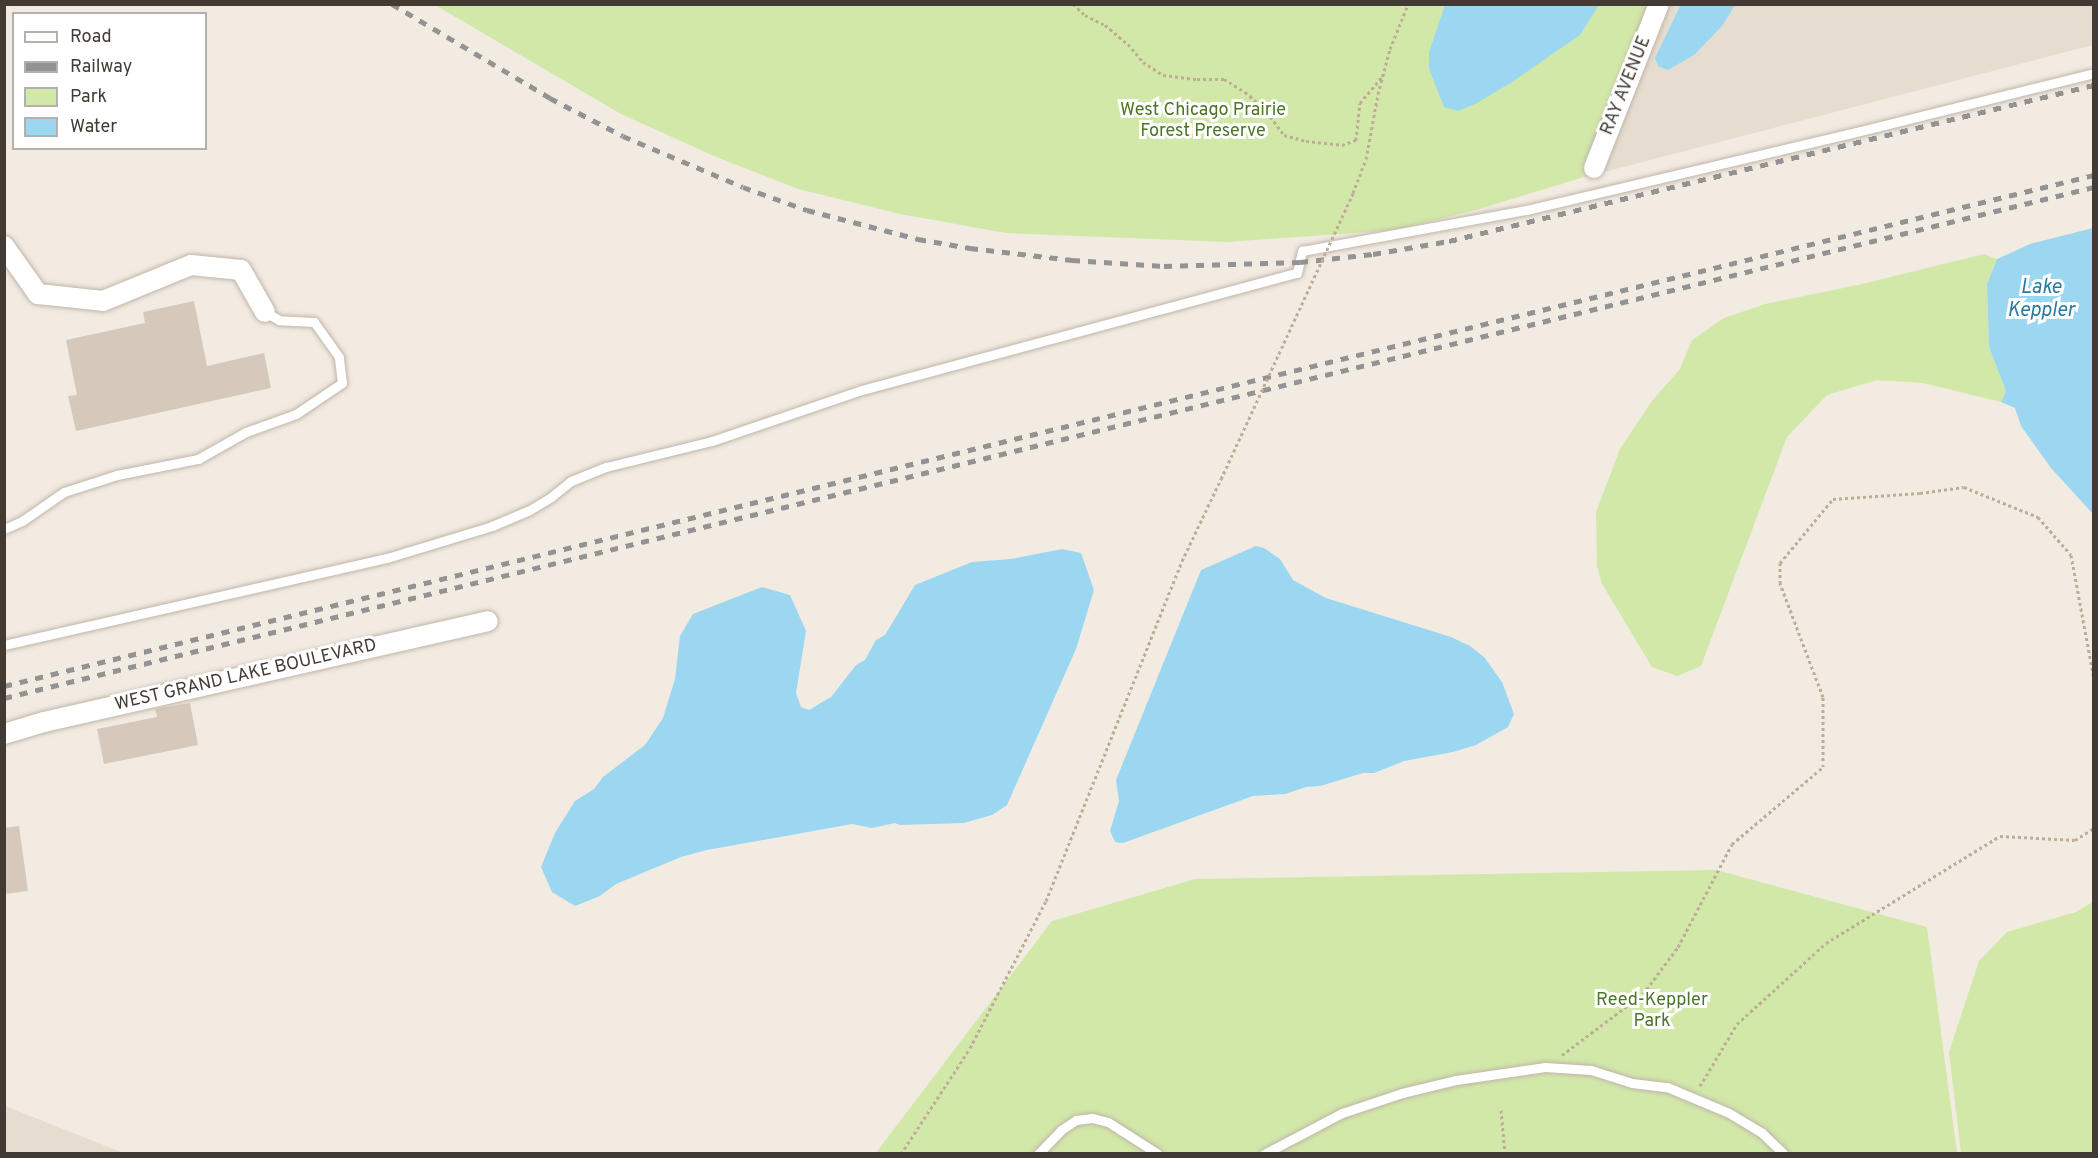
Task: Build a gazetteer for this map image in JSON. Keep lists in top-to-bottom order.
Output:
{
  "streets": {
    "street": ["RAY AVENUE", "WEST GRAND LAKE BOULEVARD"]
  },
  "water": ["Lake Keppler"],
  "parks": ["West Chicago Prairie Forest Preserve", "Reed-Keppler Park"],
  "legend": [
    "Road",
    "Railway",
    "Park",
    "Water"
  ]
}
